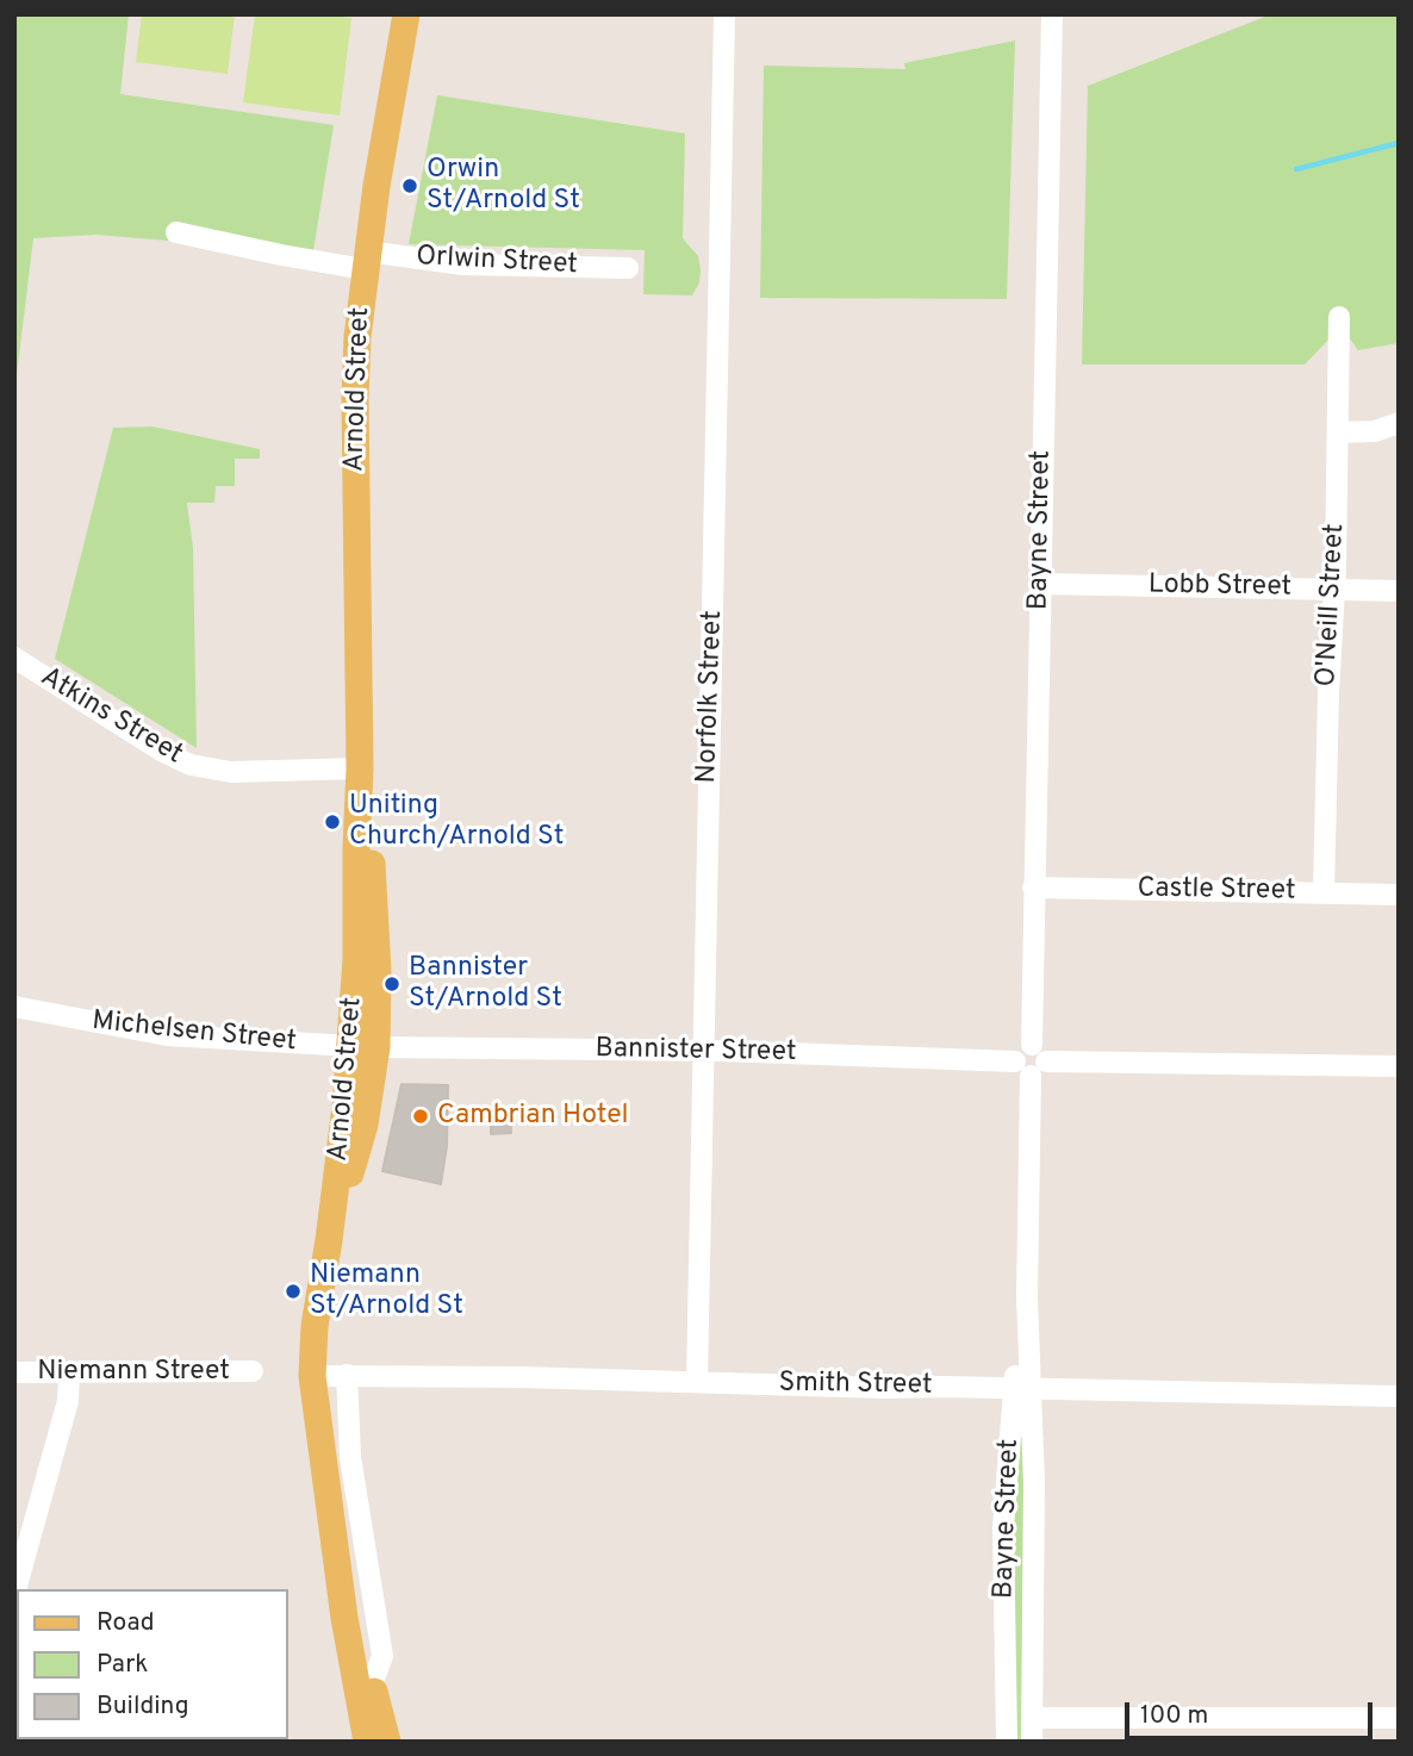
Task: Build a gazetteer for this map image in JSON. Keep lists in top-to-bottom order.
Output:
{
  "streets": {
    "main road": ["Arnold Street"],
    "street": [
      "Orlwin Street",
      "Bayne Street",
      "Lobb Street",
      "O'Neill Street",
      "Norfolk Street",
      "Atkins Street",
      "Castle Street",
      "Michelsen Street",
      "Bannister Street",
      "Niemann Street",
      "Smith Street"
    ]
  },
  "crossings": [
    ["Orlwin Street", "Arnold Street"],
    ["Arnold Street", "Atkins Street"],
    ["Arnold Street", "Michelsen Street"],
    ["Arnold Street", "Bannister Street"],
    ["Arnold Street", "Smith Street"],
    ["Bayne Street", "Lobb Street"],
    ["Bayne Street", "Castle Street"],
    ["Bayne Street", "Bannister Street"],
    ["Bayne Street", "Smith Street"],
    ["Lobb Street", "O'Neill Street"],
    ["O'Neill Street", "Castle Street"],
    ["Norfolk Street", "Bannister Street"],
    ["Norfolk Street", "Smith Street"],
    ["Michelsen Street", "Bannister Street"]
  ],
  "places": [
    "Orwin St/Arnold St",
    "Uniting Church/Arnold St",
    "Bannister St/Arnold St",
    "Cambrian Hotel",
    "Niemann St/Arnold St"
  ],
  "legend": ["Road", "Park", "Building"],
  "scale_bar": "100 m"
}
